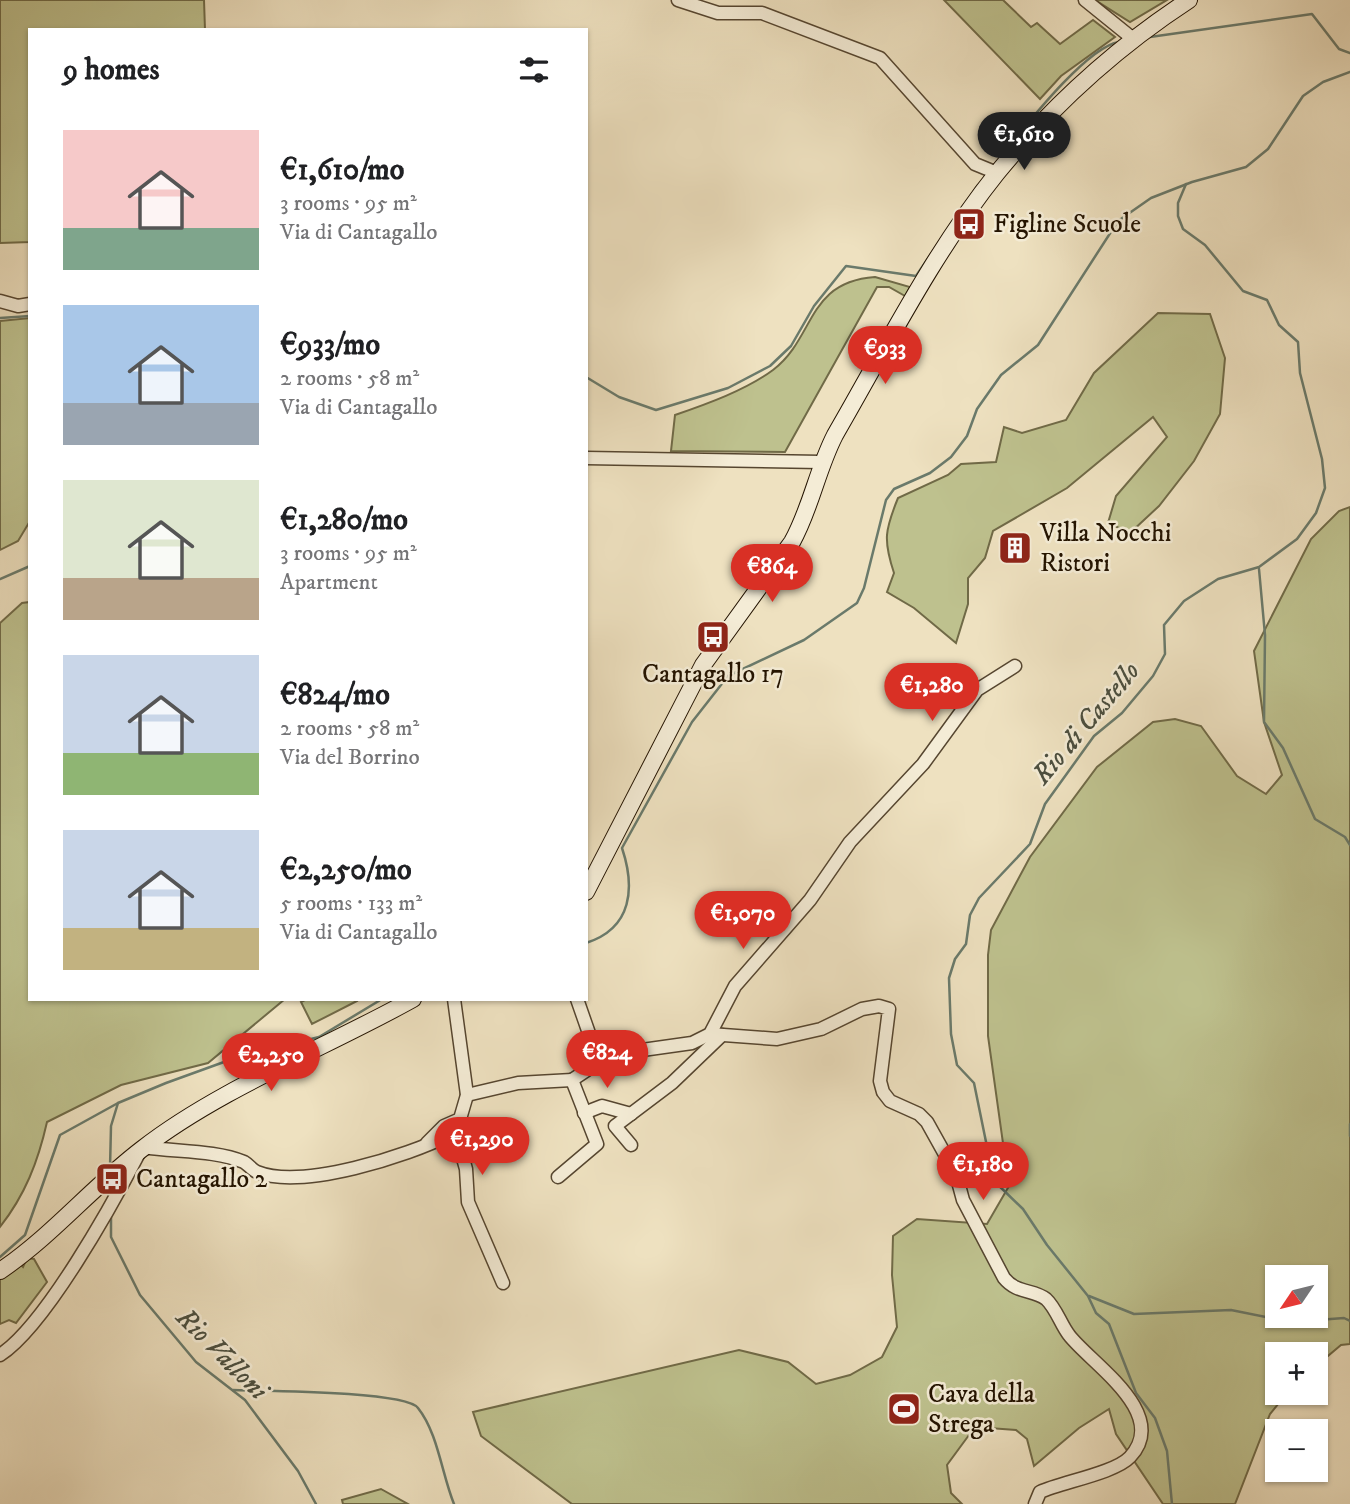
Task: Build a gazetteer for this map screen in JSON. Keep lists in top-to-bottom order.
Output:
{
  "water": ["Rio di Castello", "Rio Valloni"],
  "places": {
    "bus stop": ["Figline Scuole", "Cantagallo 17", "Cantagallo 2"],
    "building": ["Villa Nocchi Ristori"],
    "sports": ["Cava della Strega"]
  },
  "north": "bottom left",
  "page": {
    "heading": "9 homes",
    "price": [
      "€1,610",
      "€933",
      "€864",
      "€1,280",
      "€1,070",
      "€824",
      "€2,250",
      "€1,290",
      "€1,180"
    ],
    "list": [
      {
        "name": "€1,610/mo",
        "note": "3 rooms · 95 m² · Via di Cantagallo"
      },
      {
        "name": "€933/mo",
        "note": "2 rooms · 58 m² · Via di Cantagallo"
      },
      {
        "name": "€1,280/mo",
        "note": "3 rooms · 95 m² · Apartment"
      },
      {
        "name": "€824/mo",
        "note": "2 rooms · 58 m² · Via del Borrino"
      },
      {
        "name": "€2,250/mo",
        "note": "5 rooms · 133 m² · Via di Cantagallo"
      }
    ],
    "map_buttons": ["+", "−"]
  }
}
